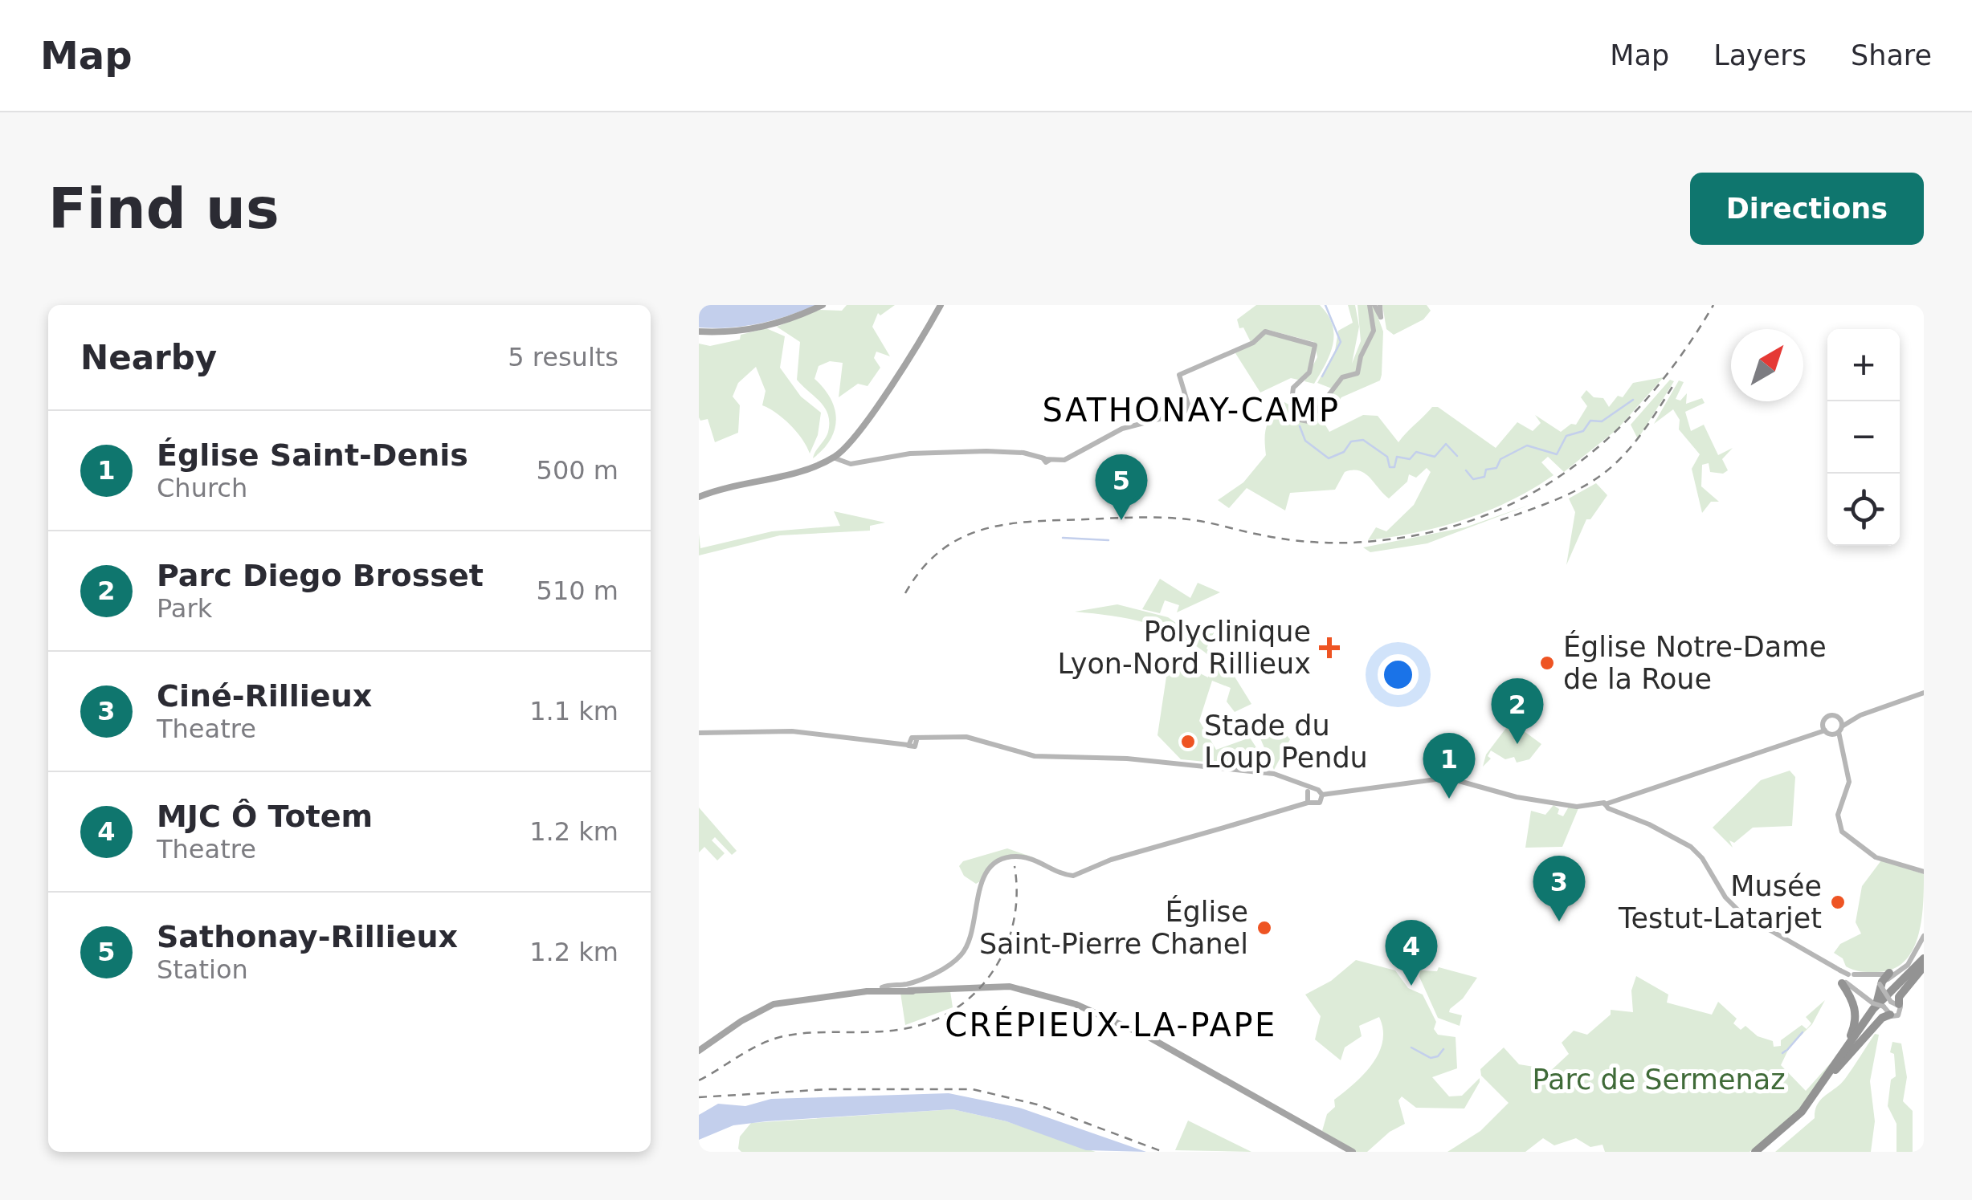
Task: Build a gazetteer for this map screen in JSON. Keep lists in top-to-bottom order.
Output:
{
  "districts": ["SATHONAY-CAMP", "CRÉPIEUX-LA-PAPE"],
  "parks": ["Parc de Sermenaz"],
  "places": {
    "health": ["Polyclinique Lyon-Nord Rillieux"],
    "other": [
      "Église Notre-Dame de la Roue",
      "Stade du Loup Pendu",
      "Musée Testut-Latarjet",
      "Église Saint-Pierre Chanel"
    ]
  },
  "north": "top right",
  "page": {
    "header": "Map",
    "nav": ["Map", "Layers", "Share"],
    "buttons": "Directions",
    "title": "Find us",
    "heading": ["Nearby", "5 results"],
    "map_buttons": ["+", "−"],
    "list": [
      {
        "mark": "1",
        "name": "Église Saint-Denis",
        "note": "Church",
        "value": "500 m"
      },
      {
        "mark": "2",
        "name": "Parc Diego Brosset",
        "note": "Park",
        "value": "510 m"
      },
      {
        "mark": "3",
        "name": "Ciné-Rillieux",
        "note": "Theatre",
        "value": "1.1 km"
      },
      {
        "mark": "4",
        "name": "MJC Ô Totem",
        "note": "Theatre",
        "value": "1.2 km"
      },
      {
        "mark": "5",
        "name": "Sathonay-Rillieux",
        "note": "Station",
        "value": "1.2 km"
      }
    ],
    "pins": [
      "5",
      "2",
      "1",
      "3",
      "4"
    ]
  }
}
